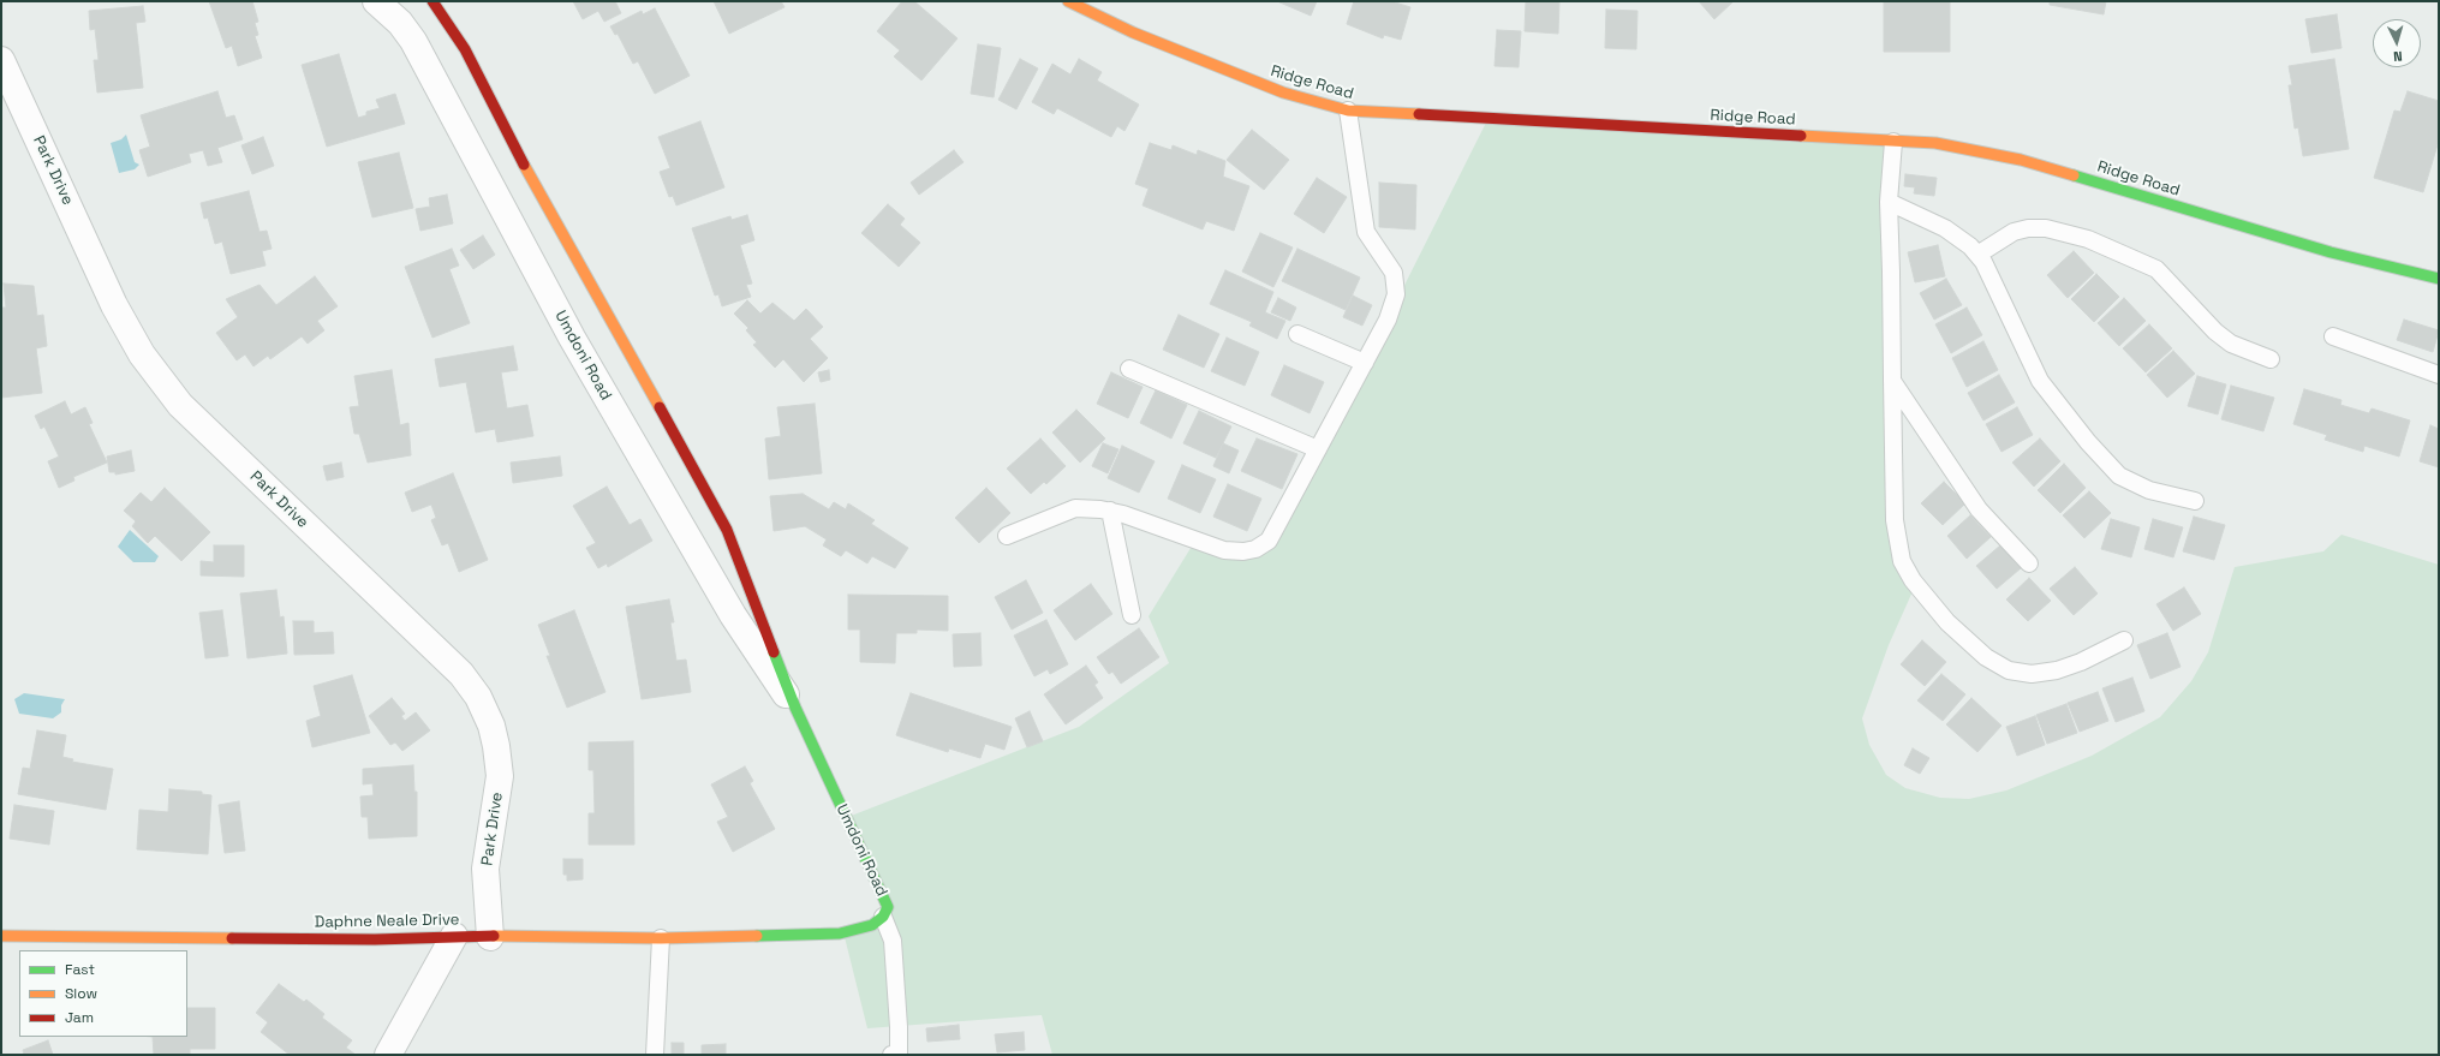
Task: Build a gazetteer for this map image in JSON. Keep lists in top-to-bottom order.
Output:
{
  "streets": {
    "street": [
      "Ridge Road",
      "Park Drive",
      "Umdoni Road",
      "Daphne Neale Drive"
    ]
  },
  "crossings": [
    ["Park Drive", "Daphne Neale Drive"],
    ["Umdoni Road", "Daphne Neale Drive"]
  ],
  "legend": ["Fast", "Slow", "Jam"],
  "north": "bottom"
}
